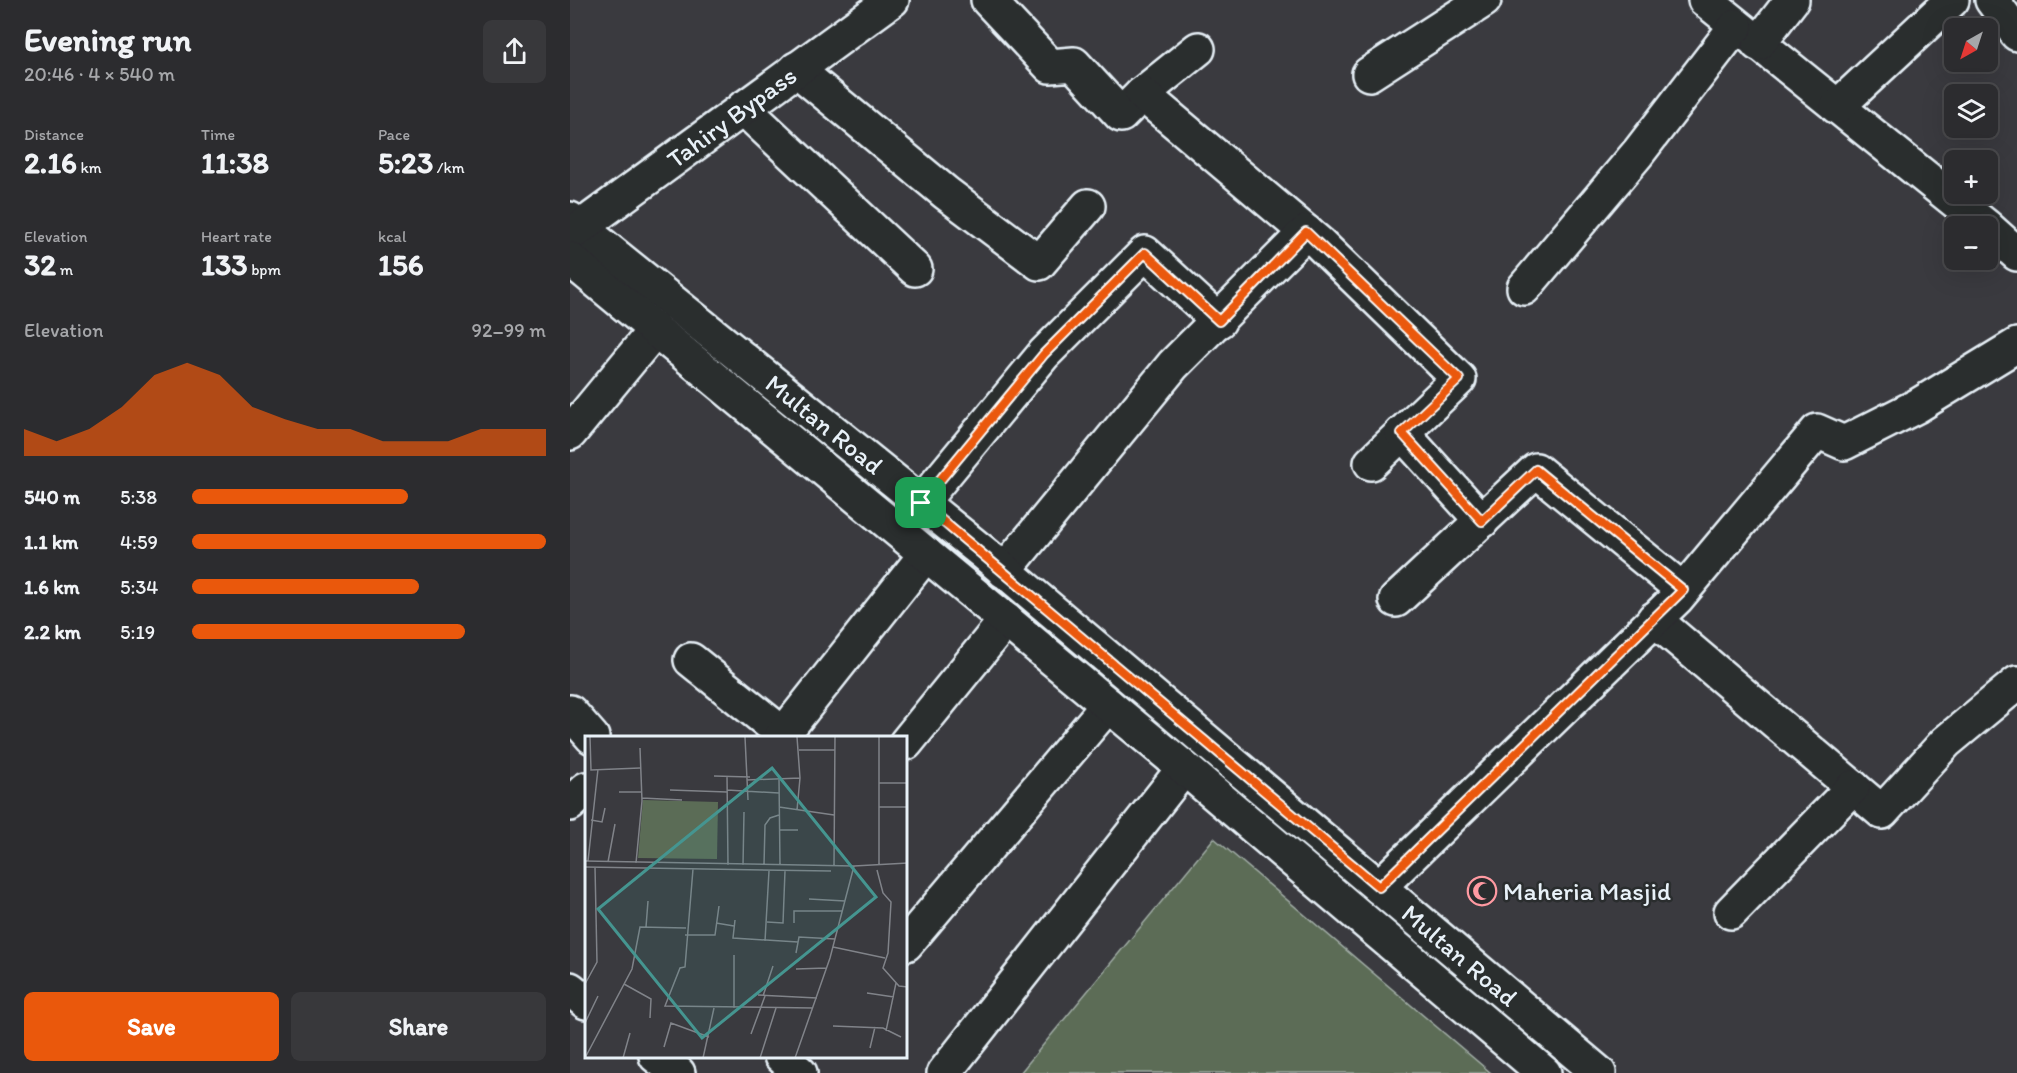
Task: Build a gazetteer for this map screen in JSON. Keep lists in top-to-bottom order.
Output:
{
  "streets": {
    "street": ["Tahiry Bypass", "Multan Road"]
  },
  "crossings": [
    ["Tahiry Bypass", "Multan Road"]
  ],
  "places": {
    "mosque": ["Maheria Masjid"]
  },
  "north": "bottom left",
  "page": {
    "heading": ["Evening run", "20:46 · 4 × 540 m"],
    "map_buttons": ["+", "−"],
    "stats": [
      ["Distance", "2.16 km"],
      ["Time", "11:38"],
      ["Pace", "5:23 /km"],
      ["Elevation", "32 m"],
      ["Heart rate", "133 bpm"],
      ["kcal", "156"]
    ],
    "chart": ["Elevation", "92–99 m"],
    "list": [
      {
        "name": "540 m",
        "note": "5:38"
      },
      {
        "name": "1.1 km",
        "note": "4:59"
      },
      {
        "name": "1.6 km",
        "note": "5:34"
      },
      {
        "name": "2.2 km",
        "note": "5:19"
      }
    ],
    "buttons": ["Save", "Share"]
  }
}
